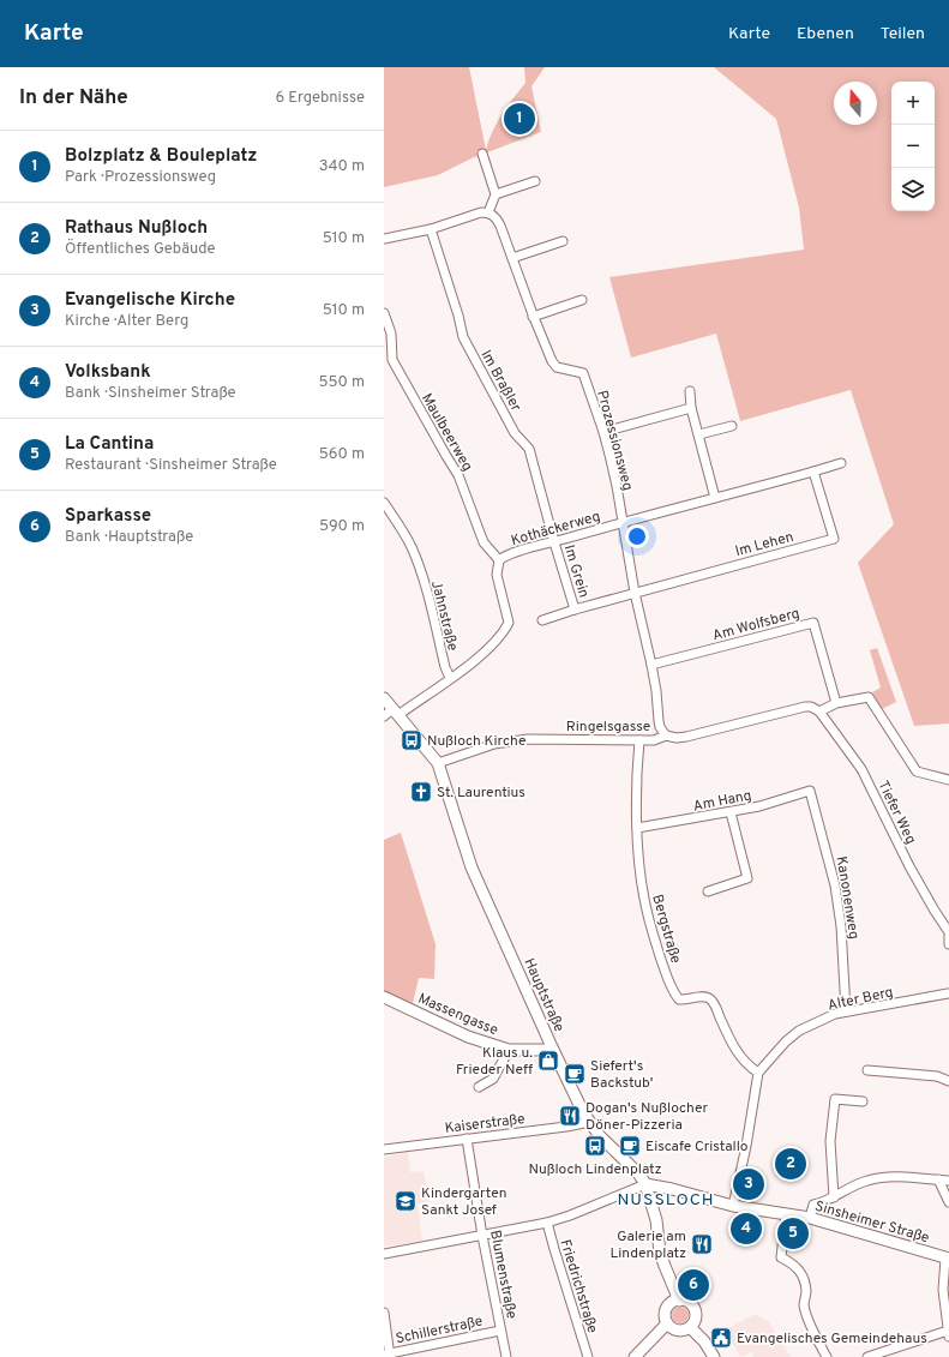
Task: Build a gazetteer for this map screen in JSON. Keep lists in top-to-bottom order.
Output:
{
  "streets": {
    "main road": ["Hauptstraße", "Massengasse", "Sinsheimer Straße"],
    "street": [
      "Im Braßler",
      "Maulbeerweg",
      "Prozessionsweg",
      "Kothäckerweg",
      "Im Lehen",
      "Im Grein",
      "Jahnstraße",
      "Am Wolfsberg",
      "Ringelsgasse",
      "Am Hang",
      "Tiefer Weg",
      "Kanonenweg",
      "Bergstraße",
      "Alter Berg",
      "Kaiserstraße",
      "Blumenstraße",
      "Friedrichstraße",
      "Schillerstraße"
    ]
  },
  "crossings": [
    ["Im Braßler", "Kothäckerweg"],
    ["Im Braßler", "Im Grein"],
    ["Maulbeerweg", "Kothäckerweg"],
    ["Prozessionsweg", "Kothäckerweg"],
    ["Prozessionsweg", "Im Lehen"],
    ["Prozessionsweg", "Im Grein"],
    ["Prozessionsweg", "Am Wolfsberg"],
    ["Prozessionsweg", "Ringelsgasse"],
    ["Kothäckerweg", "Im Grein"],
    ["Kothäckerweg", "Jahnstraße"],
    ["Im Lehen", "Im Grein"],
    ["Ringelsgasse", "Tiefer Weg"],
    ["Ringelsgasse", "Bergstraße"],
    ["Ringelsgasse", "Hauptstraße"],
    ["Am Hang", "Kanonenweg"],
    ["Am Hang", "Bergstraße"],
    ["Kanonenweg", "Alter Berg"],
    ["Bergstraße", "Alter Berg"],
    ["Hauptstraße", "Massengasse"],
    ["Hauptstraße", "Kaiserstraße"],
    ["Hauptstraße", "Sinsheimer Straße"],
    ["Kaiserstraße", "Blumenstraße"],
    ["Blumenstraße", "Schillerstraße"]
  ],
  "districts": ["NUSSLOCH"],
  "places": {
    "bus stop": ["Nußloch Kirche", "Nußloch Lindenplatz"],
    "church": ["St. Laurentius"],
    "shop": ["Klaus u. Frieder Neff"],
    "cafe": ["Siefert's Backstub'", "Eiscafe Cristallo"],
    "restaurant": ["Dogan's Nußlocher Döner-Pizzeria", "Galerie am Lindenplatz"],
    "school or university": ["Kindergarten Sankt Josef"],
    "public building": ["Evangelisches Gemeindehaus"]
  },
  "north": "top",
  "page": {
    "header": "Karte",
    "nav": ["Karte", "Ebenen", "Teilen"],
    "heading": ["In der Nähe", "6 Ergebnisse"],
    "map_buttons": ["+", "−"],
    "pins": [
      "1",
      "2",
      "3",
      "4",
      "5",
      "6"
    ],
    "list": [
      {
        "mark": "1",
        "name": "Bolzplatz & Bouleplatz",
        "note": "Park · Prozessionsweg",
        "value": "340 m"
      },
      {
        "mark": "2",
        "name": "Rathaus Nußloch",
        "note": "Öffentliches Gebäude",
        "value": "510 m"
      },
      {
        "mark": "3",
        "name": "Evangelische Kirche",
        "note": "Kirche · Alter Berg",
        "value": "510 m"
      },
      {
        "mark": "4",
        "name": "Volksbank",
        "note": "Bank · Sinsheimer Straße",
        "value": "550 m"
      },
      {
        "mark": "5",
        "name": "La Cantina",
        "note": "Restaurant · Sinsheimer Straße",
        "value": "560 m"
      },
      {
        "mark": "6",
        "name": "Sparkasse",
        "note": "Bank · Hauptstraße",
        "value": "590 m"
      }
    ]
  }
}
